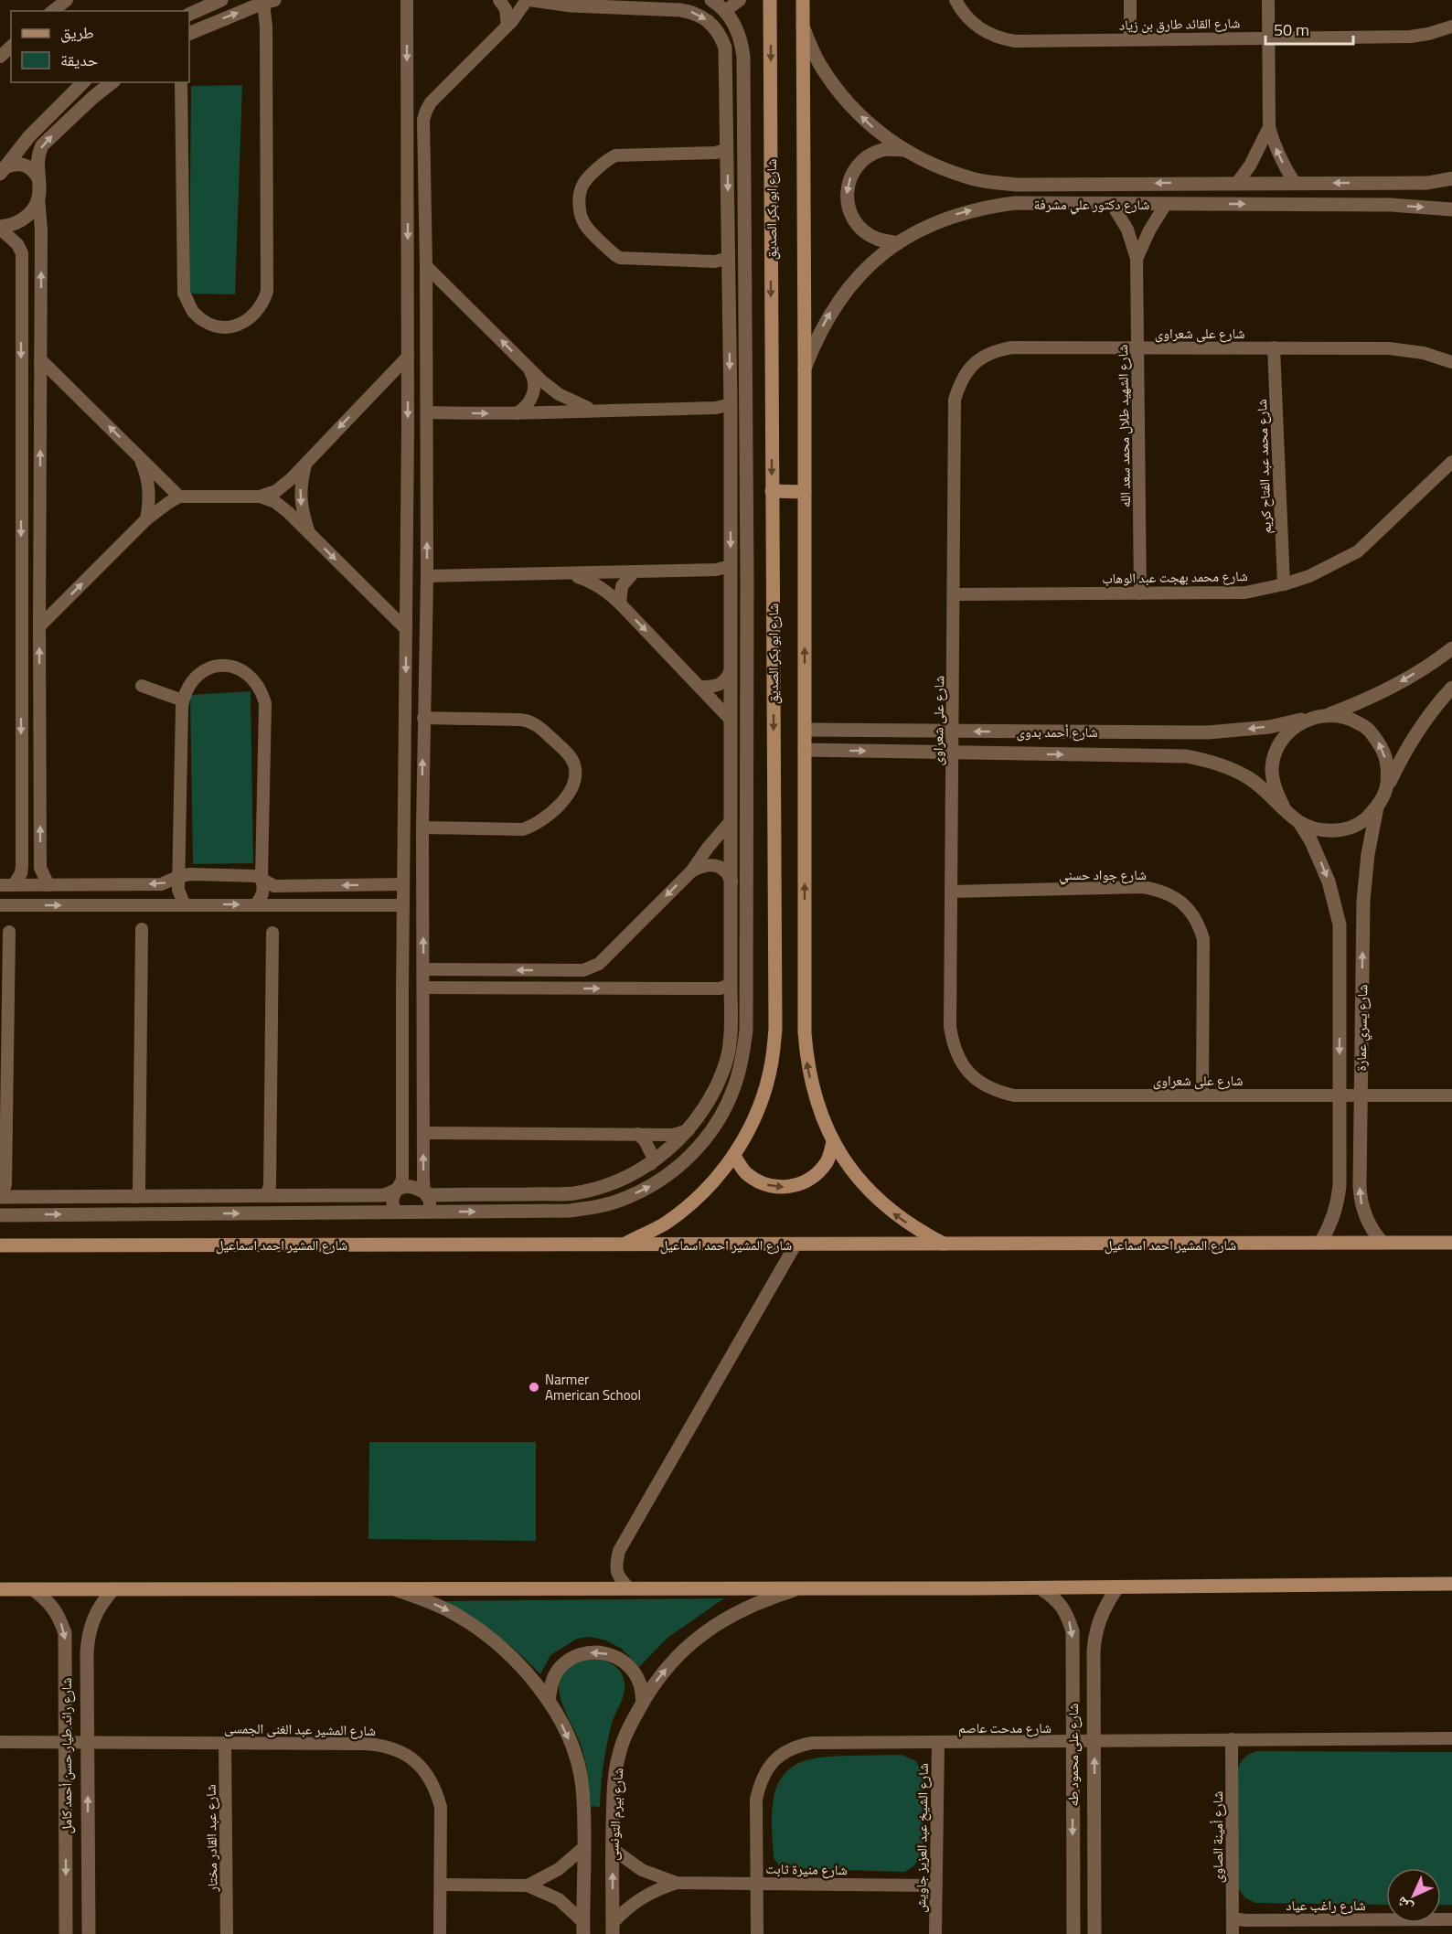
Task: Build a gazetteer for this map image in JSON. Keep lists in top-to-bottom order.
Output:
{
  "streets": {
    "main road": ["شارع ابو بكر الصديق", "شارع المشير احمد اسماعيل"],
    "street": [
      "شارع القائد طارق بن زياد",
      "شارع دكتور علي مشرفة",
      "شارع على شعراوى",
      "شارع الشهيد طلال محمد سعد الله",
      "شارع محمد عبد الفتاح كريم",
      "شارع محمد بهجت عبد الوهاب",
      "شارع أحمد بدوى",
      "شارع جواد حسني",
      "شارع يسري عمارة",
      "شارع مدحت عاصم",
      "شارع المشير عبد الغنى الجمسى",
      "شارع على محمود طه",
      "شارع رائد طيار حسن أحمد كامل",
      "شارع بيرم التونسى",
      "شارع أمينة الصاوى",
      "شارع عبد القادر مختار",
      "شارع الشيخ عبد العزيز جاويش",
      "شارع منيرة ثابت",
      "شارع راغب عياد"
    ]
  },
  "crossings": [
    ["شارع دكتور علي مشرفة", "شارع الشهيد طلال محمد سعد الله"],
    ["شارع ابو بكر الصديق", "شارع المشير احمد اسماعيل"],
    ["شارع على شعراوى", "شارع الشهيد طلال محمد سعد الله"],
    ["شارع على شعراوى", "شارع محمد عبد الفتاح كريم"],
    ["شارع على شعراوى", "شارع محمد بهجت عبد الوهاب"],
    ["شارع على شعراوى", "شارع أحمد بدوى"],
    ["شارع على شعراوى", "شارع جواد حسني"],
    ["شارع على شعراوى", "شارع يسري عمارة"],
    ["شارع الشهيد طلال محمد سعد الله", "شارع محمد بهجت عبد الوهاب"],
    ["شارع محمد عبد الفتاح كريم", "شارع محمد بهجت عبد الوهاب"],
    ["شارع أحمد بدوى", "شارع يسري عمارة"],
    ["شارع يسري عمارة", "شارع المشير احمد اسماعيل"],
    ["شارع مدحت عاصم", "شارع على محمود طه"],
    ["شارع مدحت عاصم", "شارع أمينة الصاوى"],
    ["شارع مدحت عاصم", "شارع الشيخ عبد العزيز جاويش"],
    ["شارع مدحت عاصم", "شارع منيرة ثابت"],
    ["شارع المشير عبد الغنى الجمسى", "شارع رائد طيار حسن أحمد كامل"],
    ["شارع المشير عبد الغنى الجمسى", "شارع عبد القادر مختار"],
    ["شارع بيرم التونسى", "شارع منيرة ثابت"],
    ["شارع أمينة الصاوى", "شارع راغب عياد"],
    ["شارع الشيخ عبد العزيز جاويش", "شارع منيرة ثابت"]
  ],
  "places": ["Narmer American School"],
  "legend": ["طريق", "حديقة"],
  "scale_bar": "50 m",
  "north": "bottom left"
}
